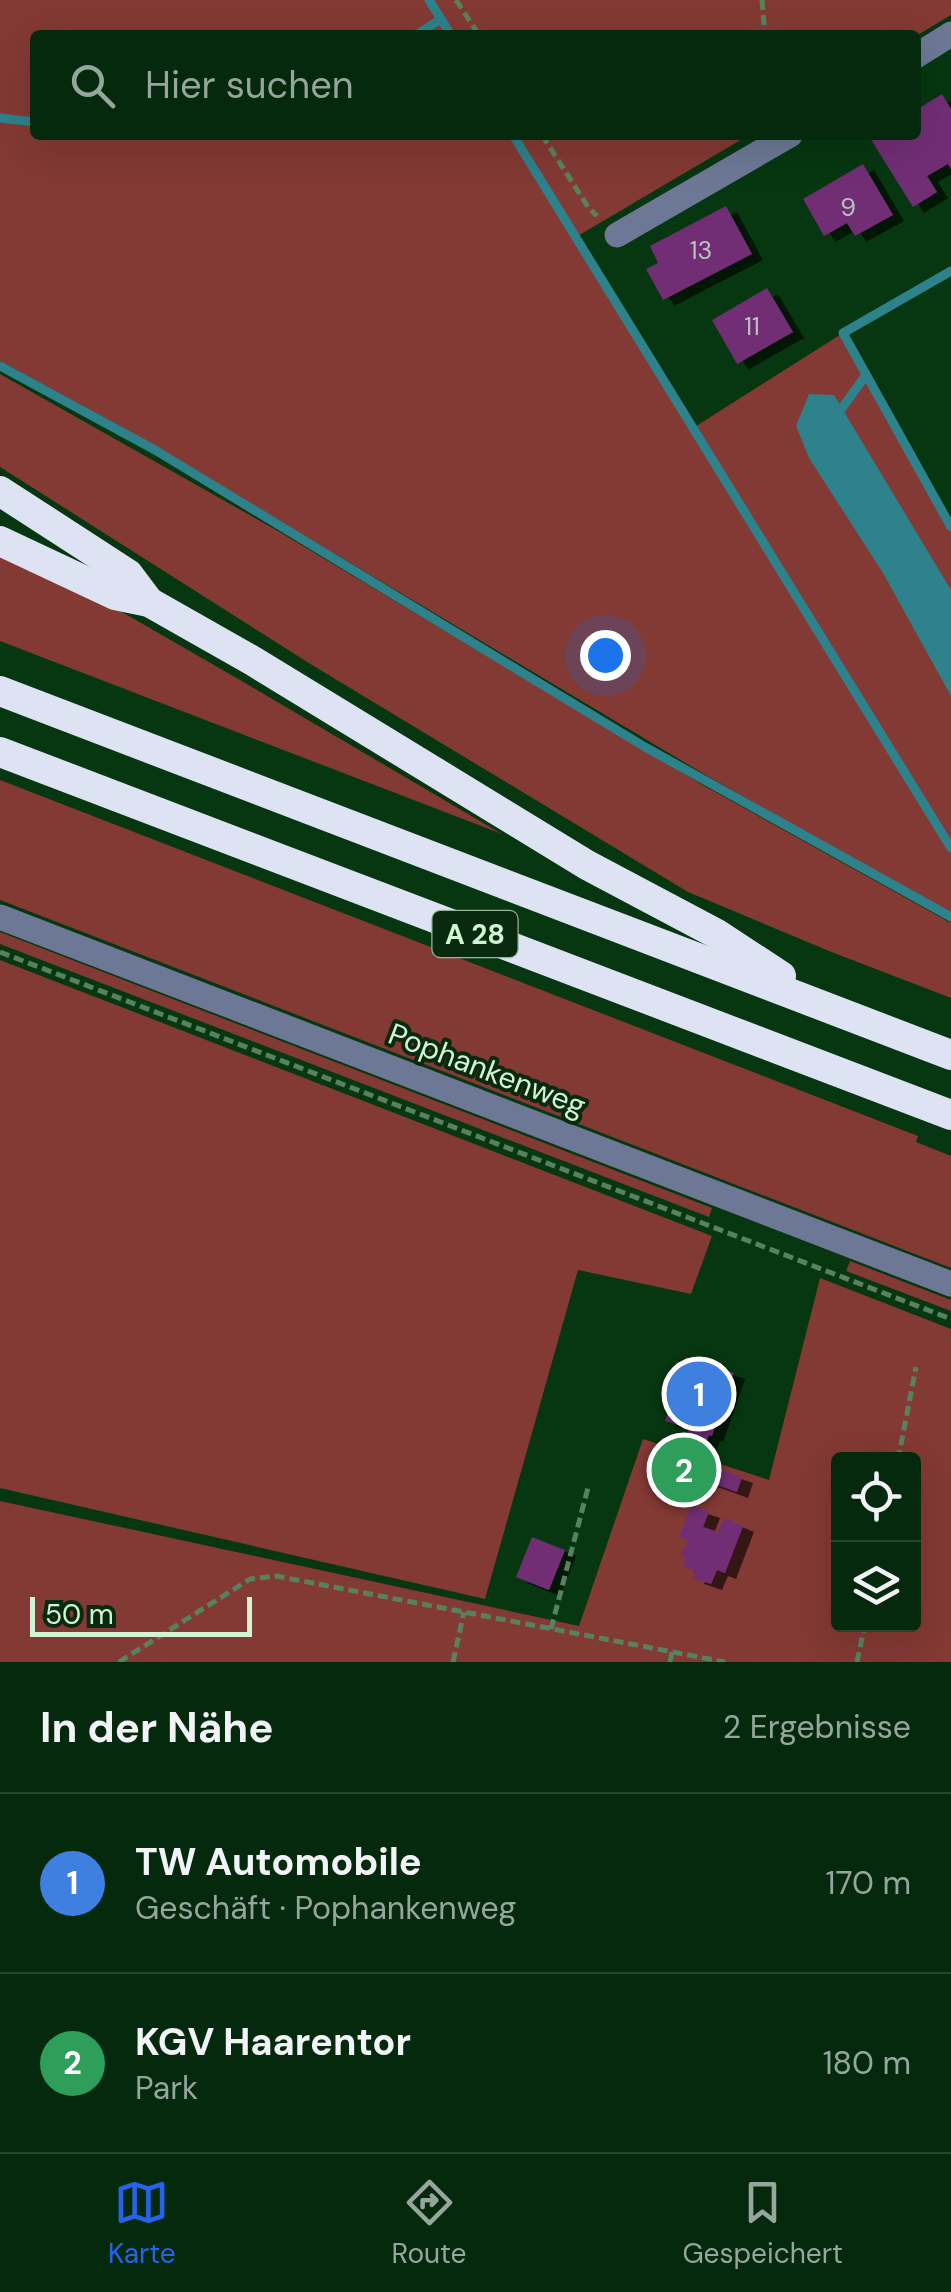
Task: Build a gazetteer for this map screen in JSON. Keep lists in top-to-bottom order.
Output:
{
  "streets": {
    "highway": ["A 28"],
    "street": ["Pophankenweg"]
  },
  "house_numbers": ["9", "13", "11"],
  "scale_bar": "50 m",
  "page": {
    "search": "Hier suchen",
    "pins": ["1", "2"],
    "scale": "50 m",
    "heading": ["In der Nähe", "2 Ergebnisse"],
    "list": [
      {
        "mark": "1",
        "name": "TW Automobile",
        "note": "Geschäft · Pophankenweg",
        "value": "170 m"
      },
      {
        "mark": "2",
        "name": "KGV Haarentor",
        "note": "Park",
        "value": "180 m"
      }
    ],
    "nav": ["Karte", "Route", "Gespeichert"]
  }
}
